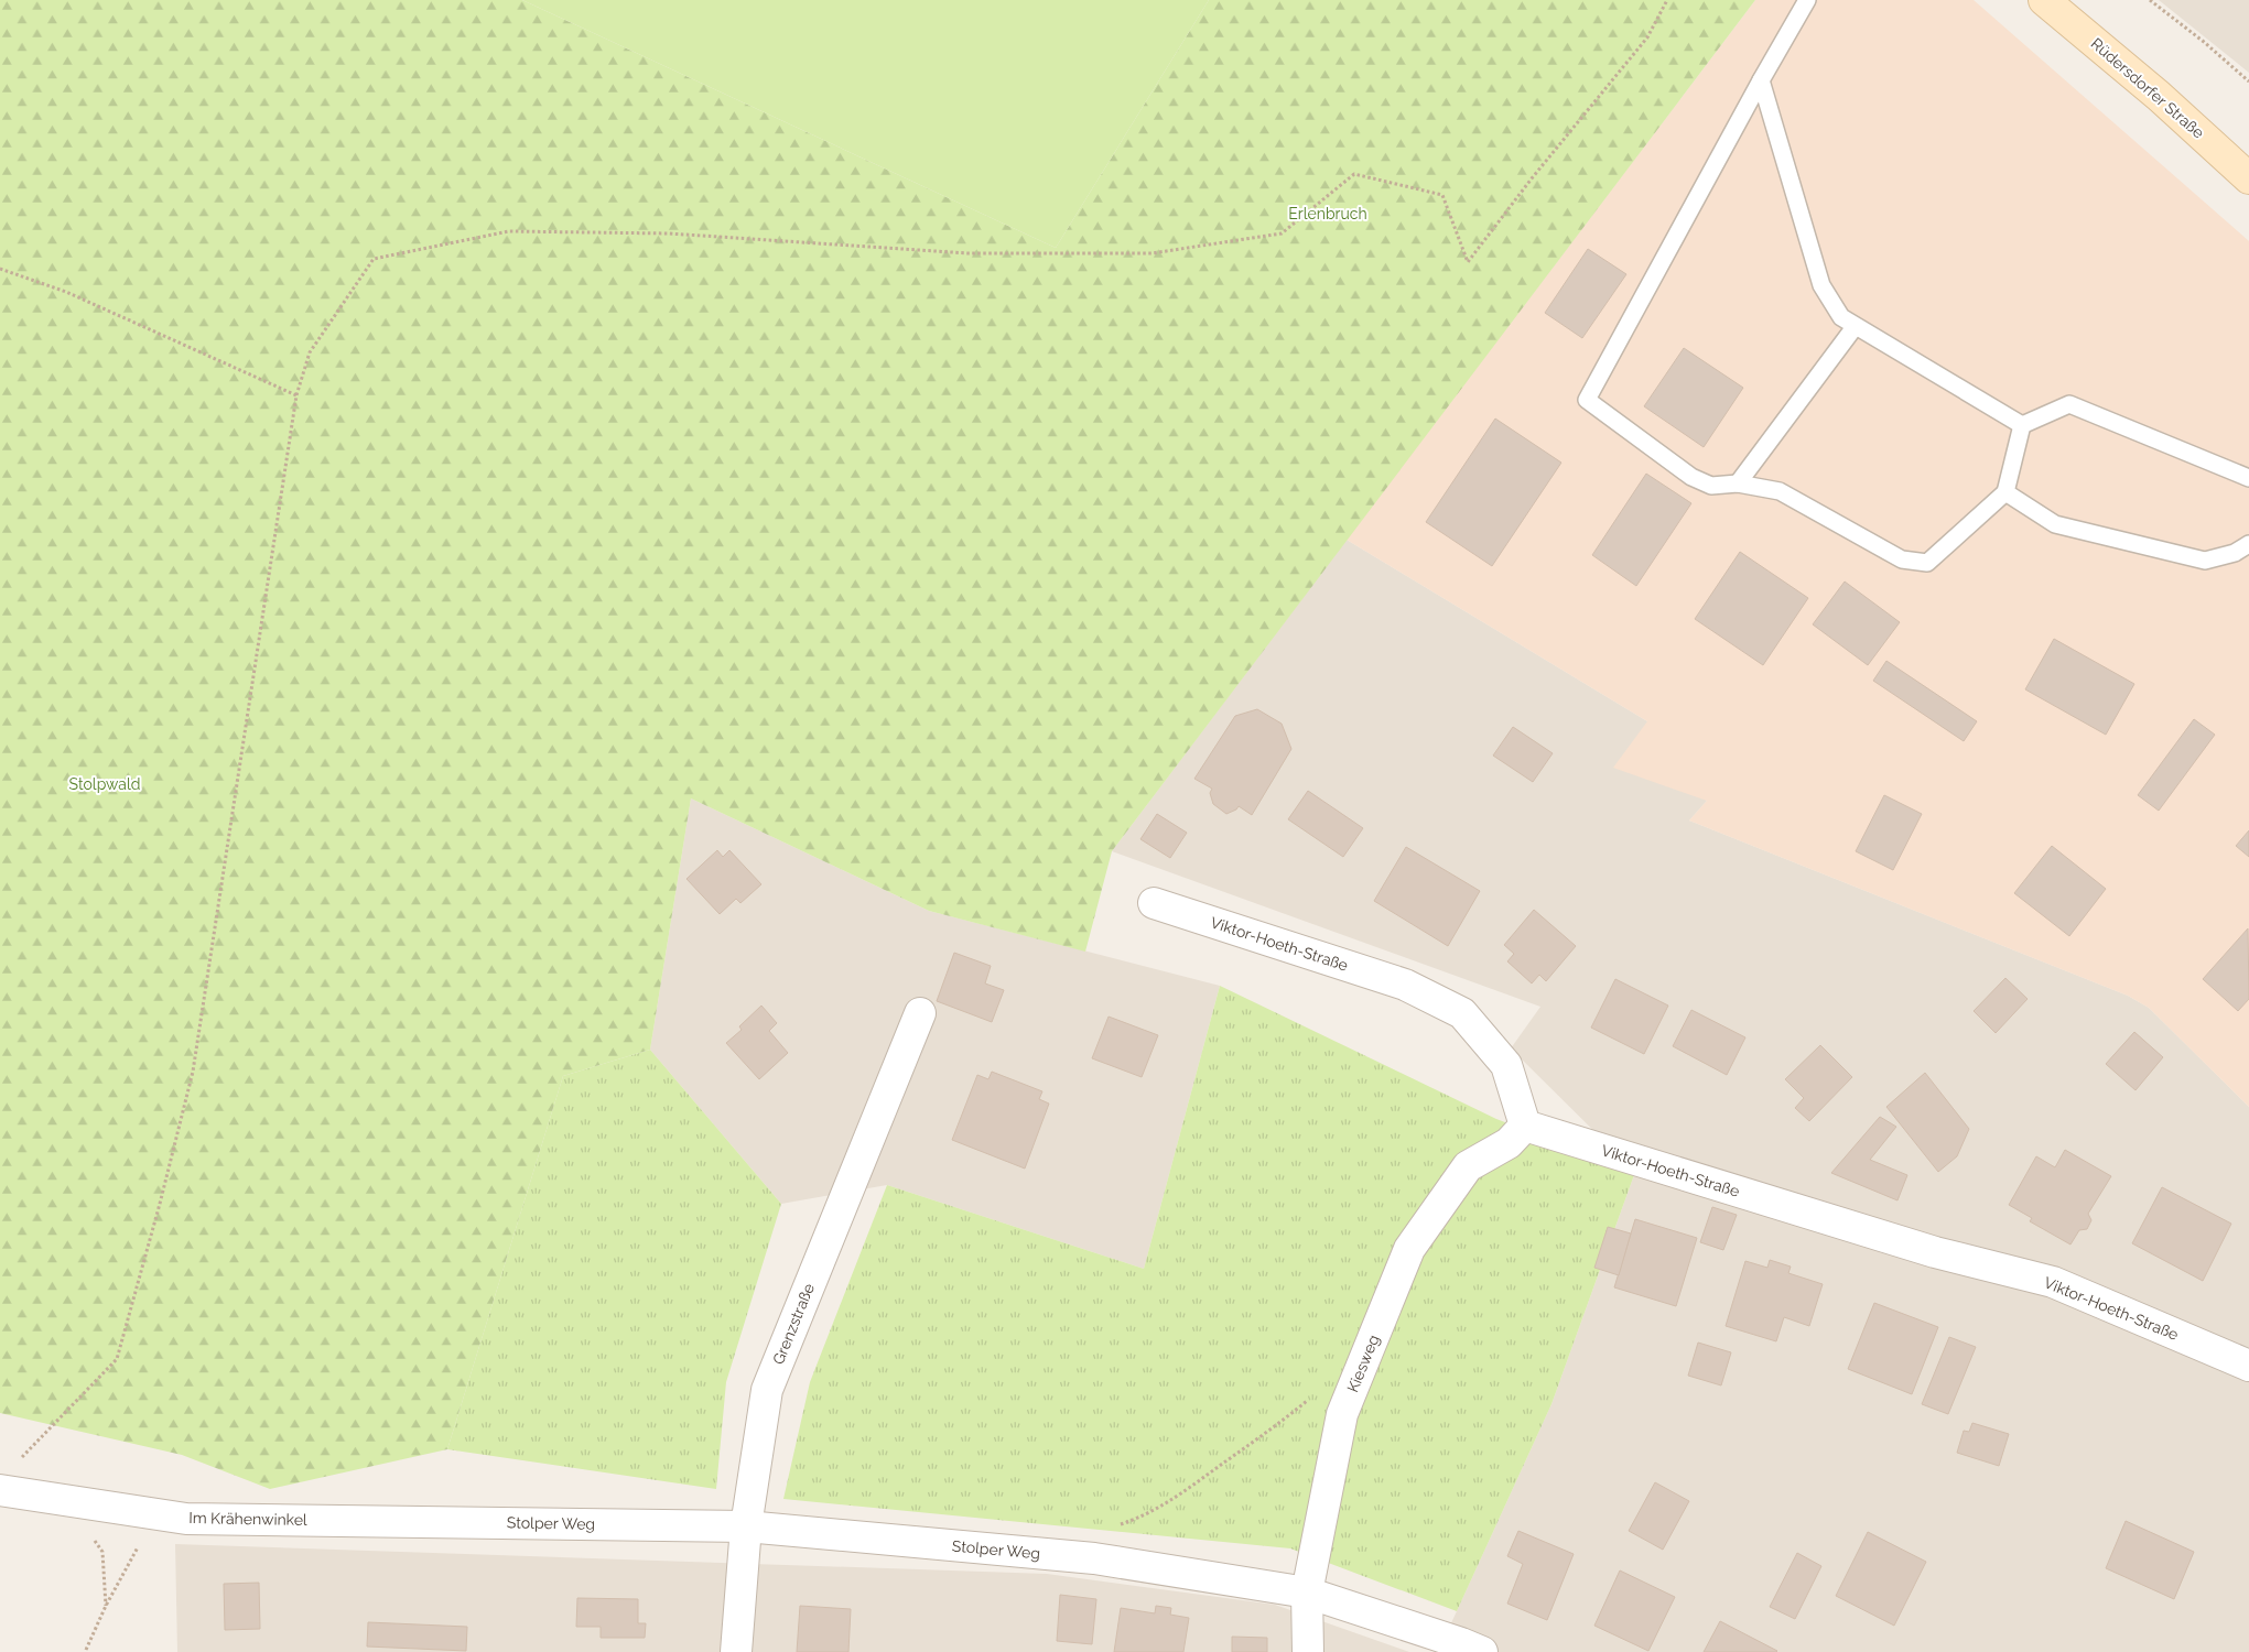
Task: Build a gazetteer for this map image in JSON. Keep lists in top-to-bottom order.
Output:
{
  "streets": {
    "main road": ["Rüdersdorfer Straße"],
    "street": [
      "Viktor-Hoeth-Straße",
      "Grenzstraße",
      "Kiesweg",
      "Im Krähenwinkel",
      "Stolper Weg"
    ]
  },
  "crossings": [
    ["Viktor-Hoeth-Straße", "Kiesweg"],
    ["Grenzstraße", "Stolper Weg"],
    ["Kiesweg", "Stolper Weg"],
    ["Im Krähenwinkel", "Stolper Weg"]
  ],
  "parks": ["Erlenbruch", "Stolpwald"]
}
